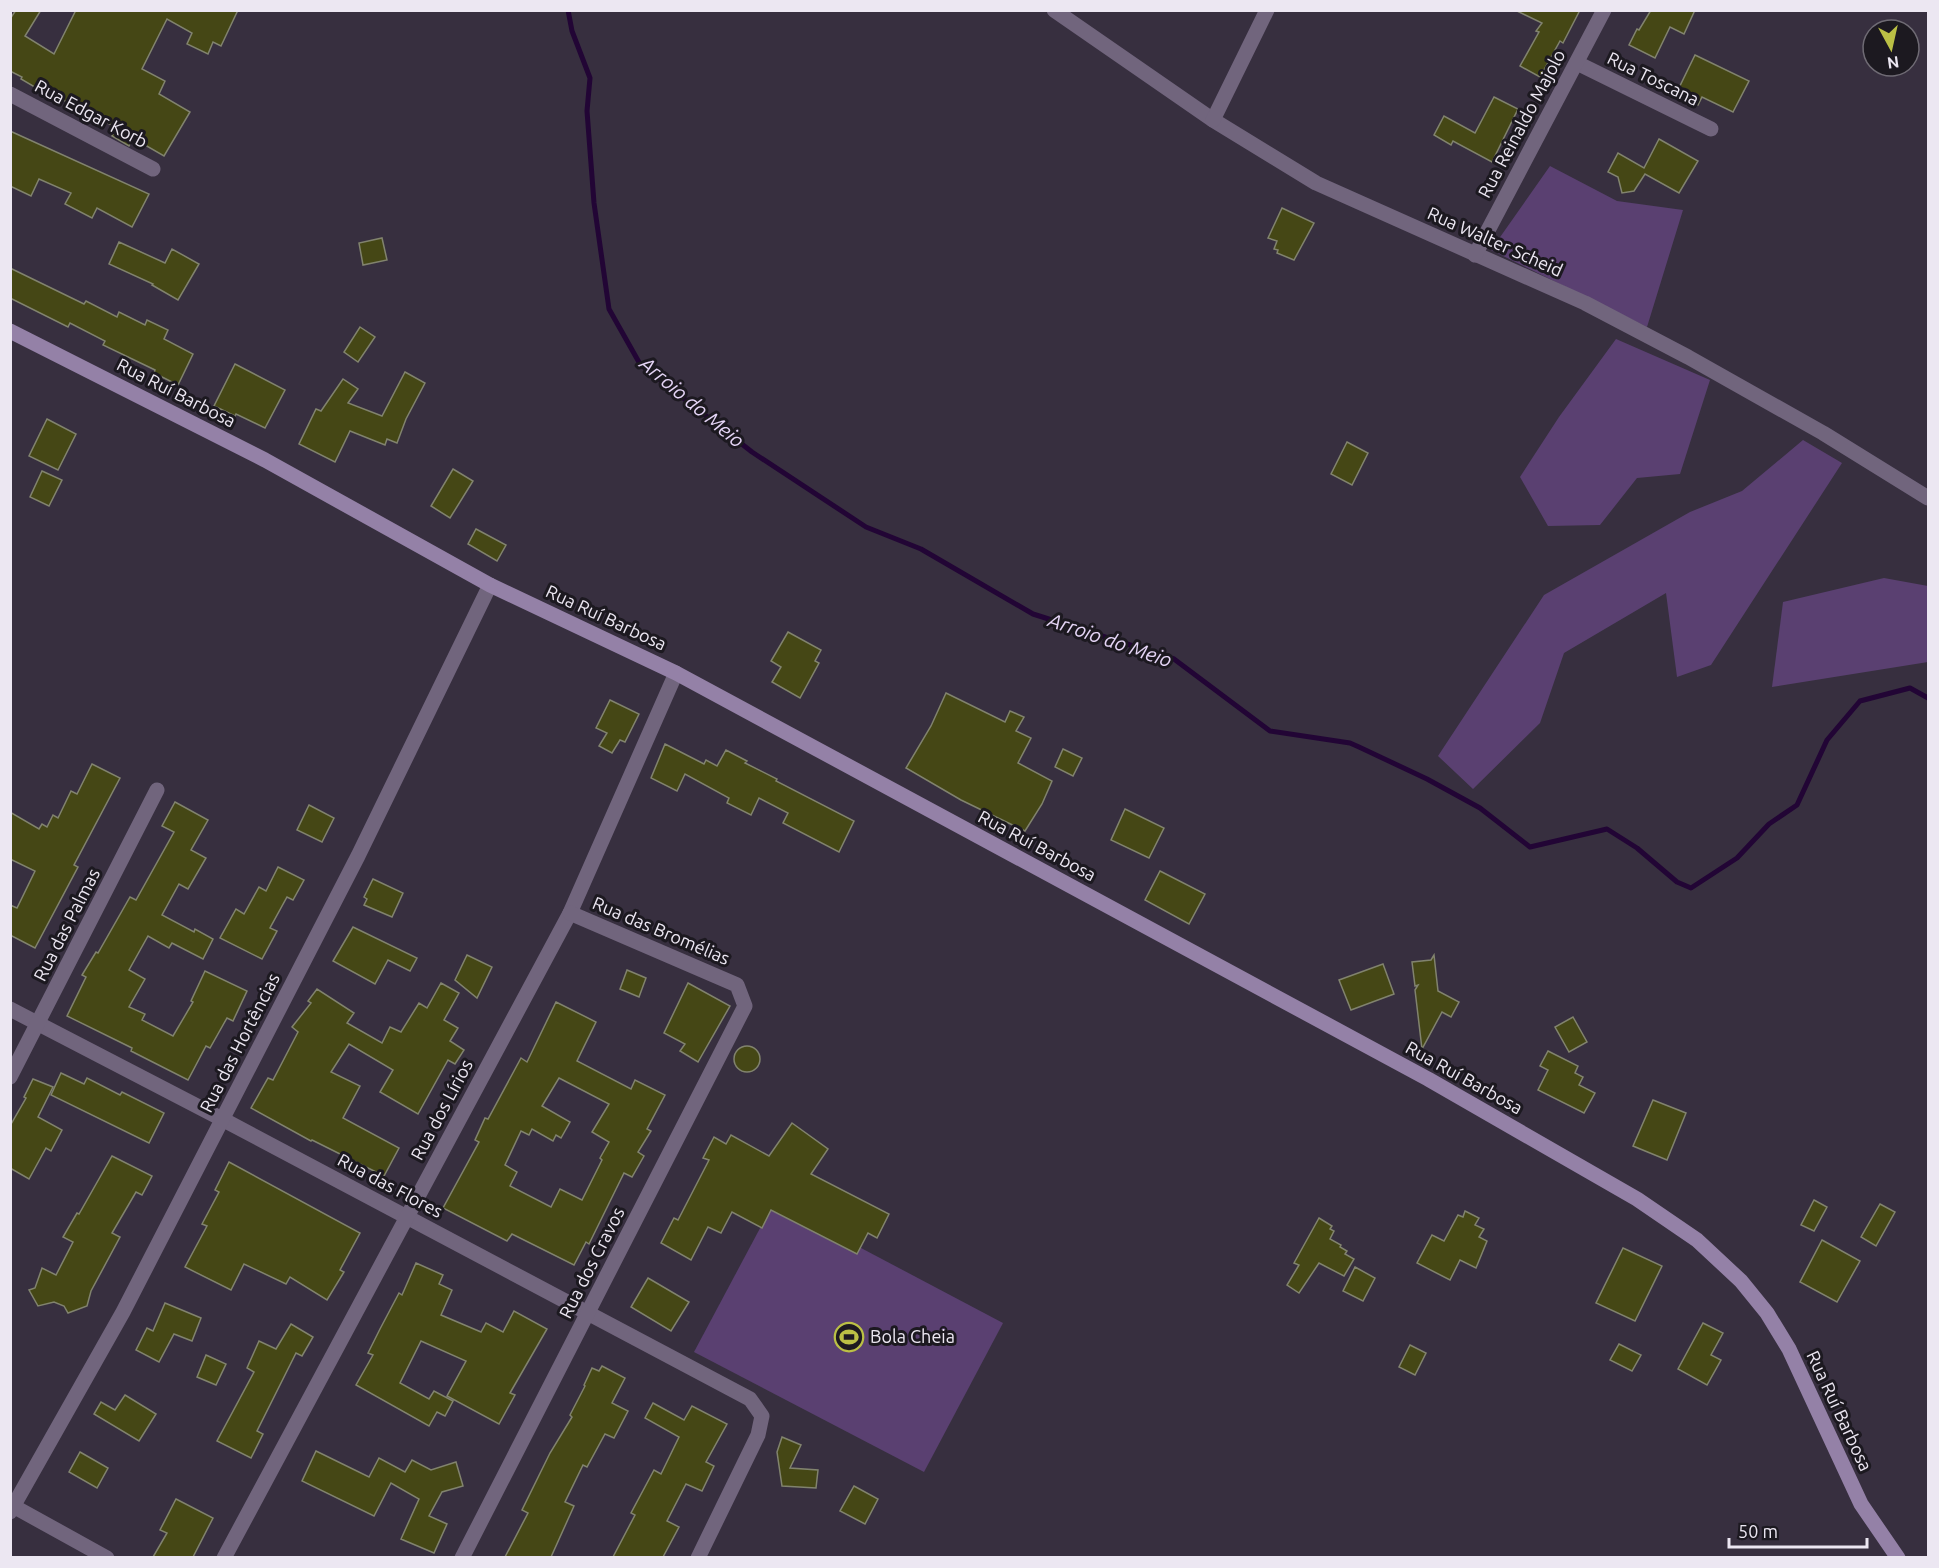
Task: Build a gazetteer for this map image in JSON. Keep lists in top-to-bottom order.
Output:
{
  "streets": {
    "main road": ["Rua Ruí Barbosa"],
    "street": [
      "Rua Toscana",
      "Rua Edgar Korb",
      "Rua Reinaldo Majolo",
      "Rua Walter Scheid",
      "Rua das Palmas",
      "Rua das Bromélias",
      "Rua das Hortências",
      "Rua dos Lírios",
      "Rua das Flores",
      "Rua dos Cravos"
    ]
  },
  "crossings": [
    ["Rua Toscana", "Rua Reinaldo Majolo"],
    ["Rua Reinaldo Majolo", "Rua Walter Scheid"],
    ["Rua Ruí Barbosa", "Rua das Hortências"],
    ["Rua Ruí Barbosa", "Rua dos Lírios"],
    ["Rua das Palmas", "Rua das Flores"],
    ["Rua das Bromélias", "Rua dos Lírios"],
    ["Rua das Bromélias", "Rua dos Cravos"],
    ["Rua das Hortências", "Rua das Flores"],
    ["Rua dos Lírios", "Rua das Flores"],
    ["Rua das Flores", "Rua dos Cravos"]
  ],
  "water": ["Arroio do Meio"],
  "places": {
    "sports": ["Bola Cheia"]
  },
  "scale_bar": "50 m",
  "north": "bottom"
}
